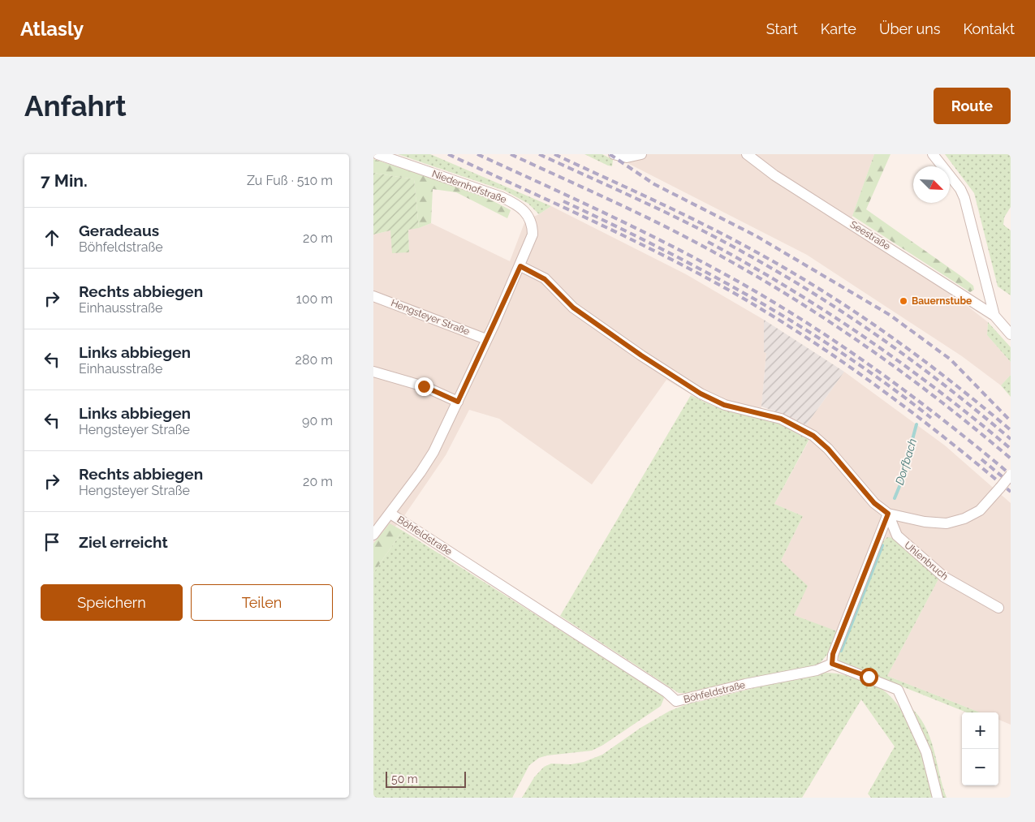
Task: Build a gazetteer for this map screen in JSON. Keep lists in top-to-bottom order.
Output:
{
  "streets": {
    "street": [
      "Niedernhofstraße",
      "Seestraße",
      "Hengsteyer Straße",
      "Böhfeldstraße",
      "Uhlenbruch"
    ]
  },
  "water": ["Dorfbach"],
  "places": ["Bauernstube"],
  "scale_bar": "50 m",
  "north": "bottom right",
  "page": {
    "header": "Atlasly",
    "nav": [
      "Start",
      "Karte",
      "Über uns",
      "Kontakt"
    ],
    "buttons": [
      "Route",
      ["Speichern", "Teilen"]
    ],
    "title": "Anfahrt",
    "heading": ["7 Min.", "Zu Fuß · 510 m"],
    "list": [
      ["Geradeaus", "Böhfeldstraße", "20 m"],
      ["Rechts abbiegen", "Einhausstraße", "100 m"],
      ["Links abbiegen", "Einhausstraße", "280 m"],
      ["Links abbiegen", "Hengsteyer Straße", "90 m"],
      ["Rechts abbiegen", "Hengsteyer Straße", "20 m"],
      "Ziel erreicht"
    ],
    "map_buttons": ["+", "−"],
    "scale": "50 m"
  }
}
